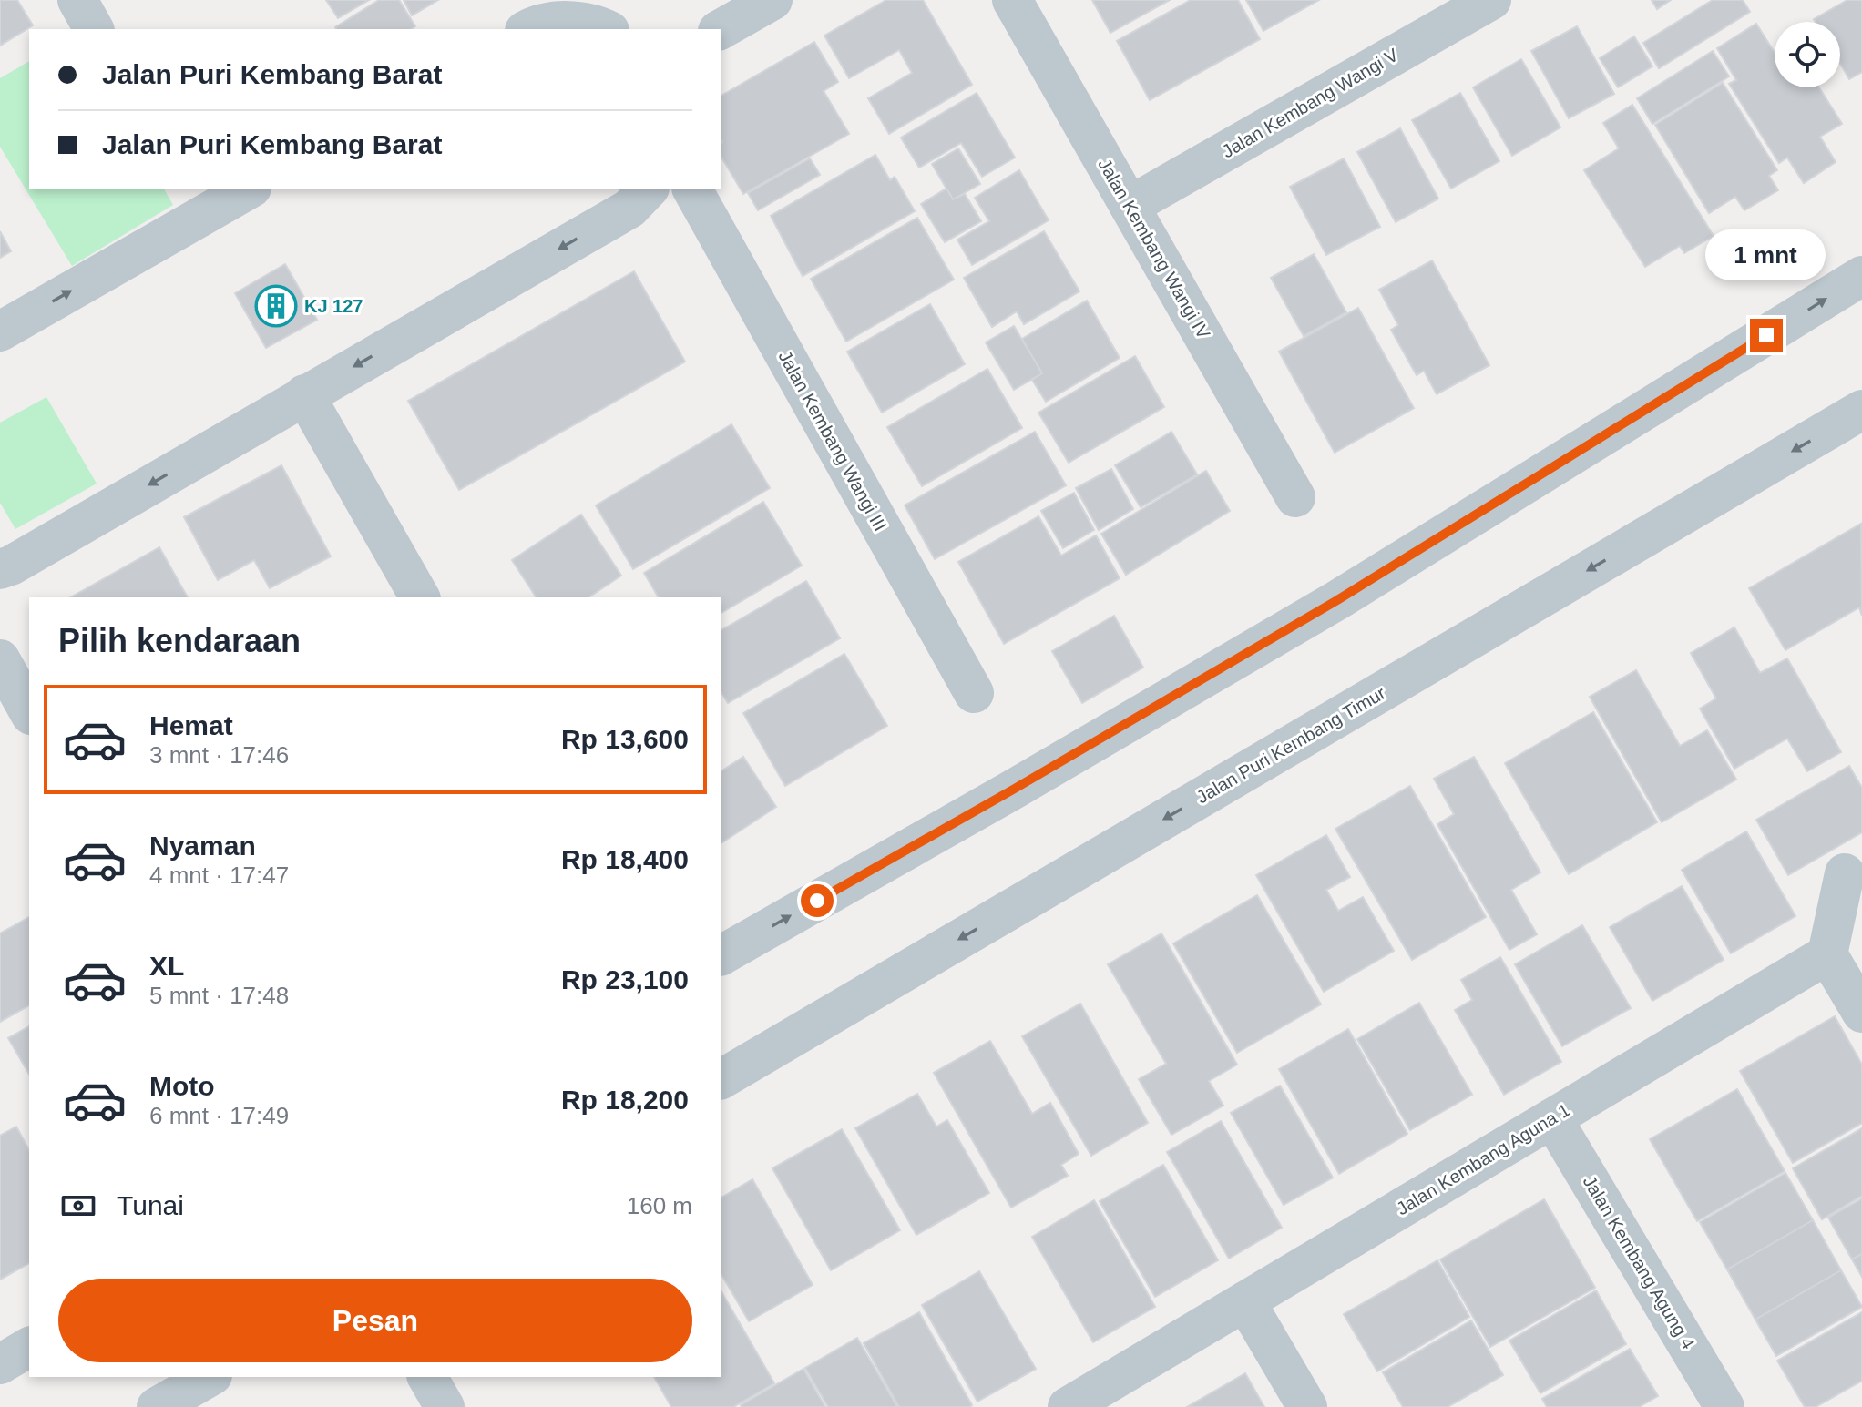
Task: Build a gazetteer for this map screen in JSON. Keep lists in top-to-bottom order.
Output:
{
  "streets": {
    "street": [
      "Jalan Kembang Wangi V",
      "Jalan Kembang Wangi IV",
      "Jalan Kembang Wangi III",
      "Jalan Puri Kembang Timur",
      "Jalan Kembang Aguna 1",
      "Jalan Kembang Agung 4"
    ]
  },
  "crossings": [
    ["Jalan Kembang Wangi V", "Jalan Kembang Wangi IV"],
    ["Jalan Kembang Aguna 1", "Jalan Kembang Agung 4"]
  ],
  "places": {
    "building": ["KJ 127"]
  },
  "page": {
    "banner": ["Jalan Puri Kembang Barat", "Jalan Puri Kembang Barat"],
    "bubble": "1 mnt",
    "heading": "Pilih kendaraan",
    "list": [
      {
        "name": "Hemat",
        "note": "3 mnt · 17:46",
        "value": "Rp 13,600"
      },
      {
        "name": "Nyaman",
        "note": "4 mnt · 17:47",
        "value": "Rp 18,400"
      },
      {
        "name": "XL",
        "note": "5 mnt · 17:48",
        "value": "Rp 23,100"
      },
      {
        "name": "Moto",
        "note": "6 mnt · 17:49",
        "value": "Rp 18,200"
      }
    ],
    "pay": ["Tunai", "160 m"],
    "buttons": "Pesan"
  }
}
